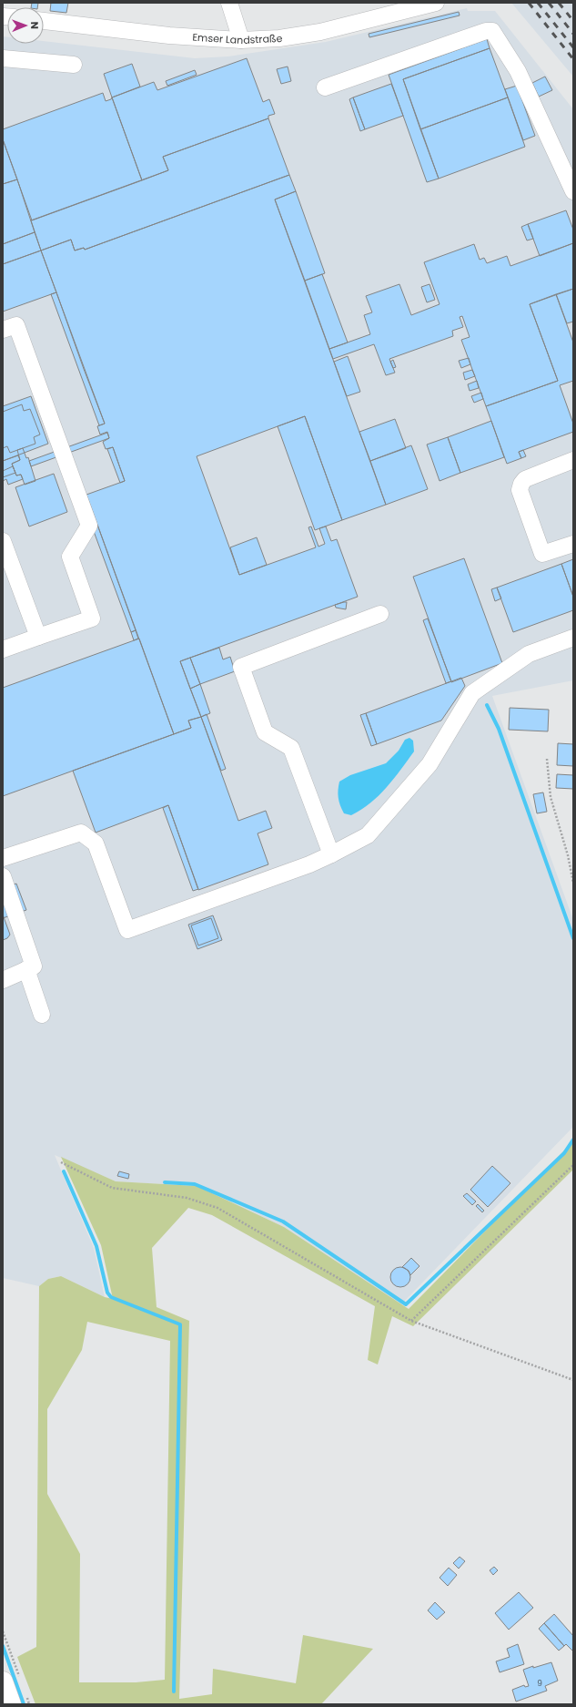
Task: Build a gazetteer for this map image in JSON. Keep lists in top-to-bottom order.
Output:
{
  "streets": {
    "street": ["Emser Landstraße"]
  },
  "house_numbers": ["9"],
  "north": "right"
}
